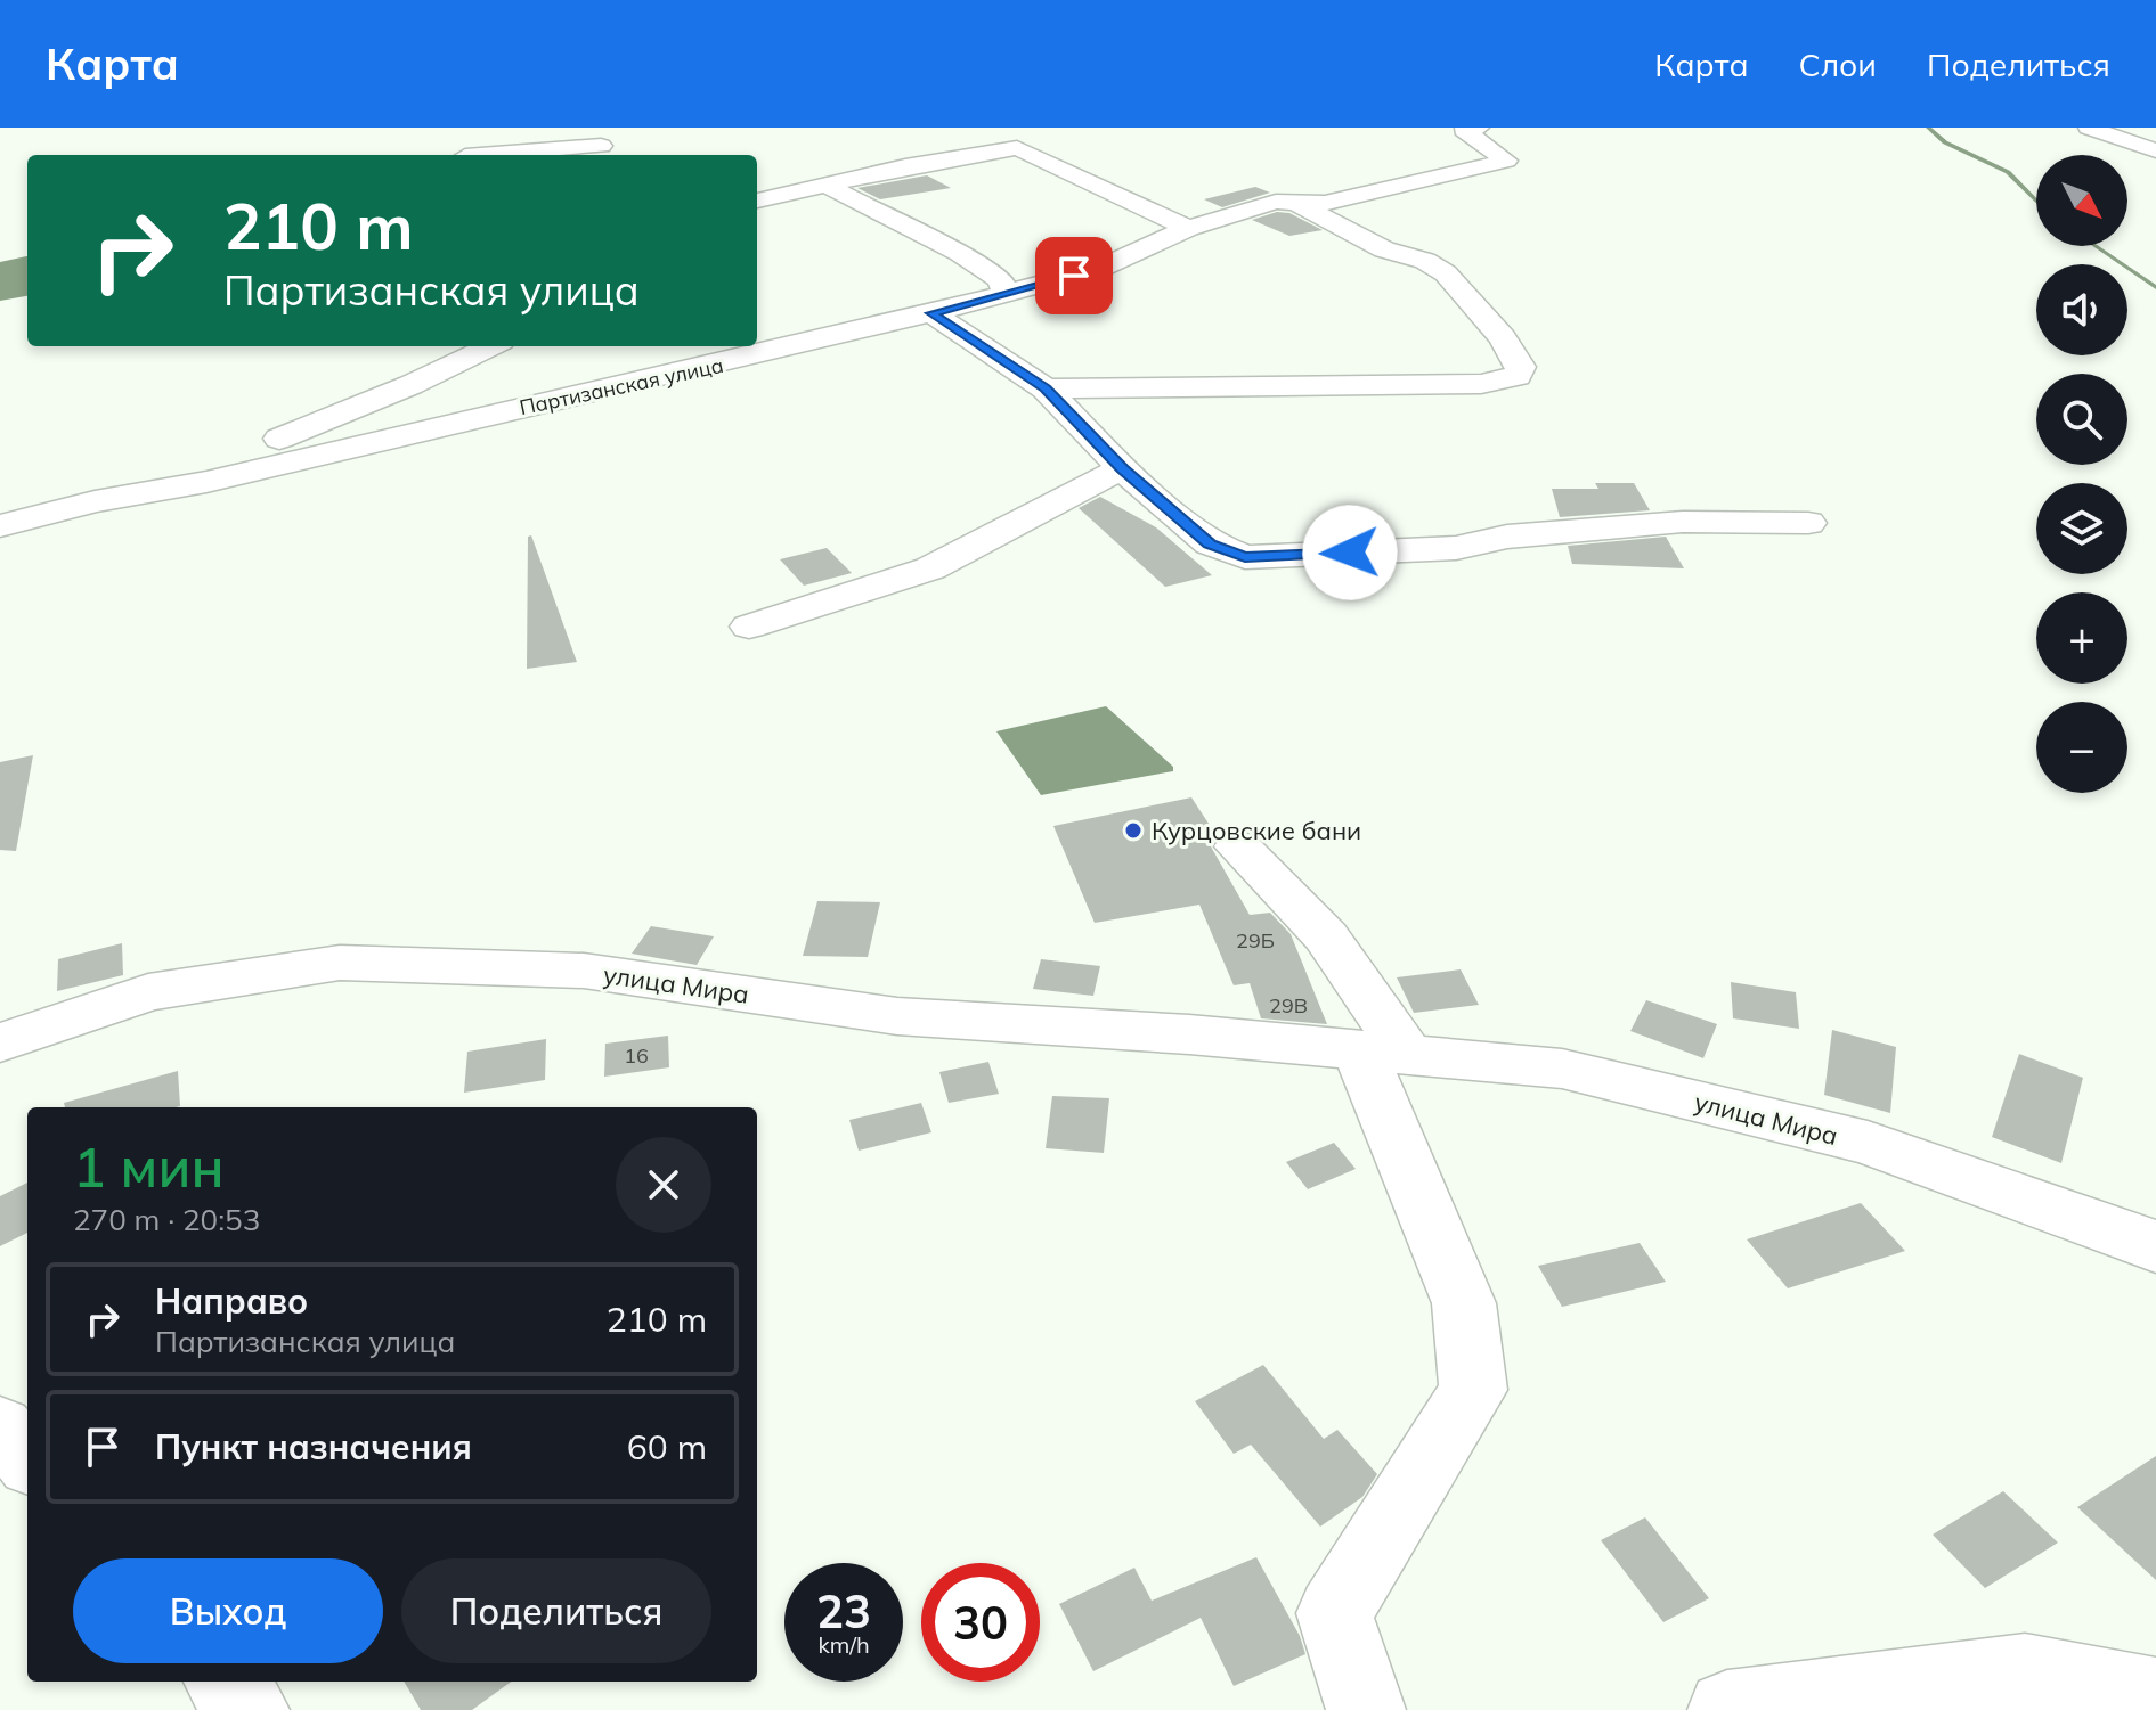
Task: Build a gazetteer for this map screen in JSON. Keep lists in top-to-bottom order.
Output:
{
  "streets": {
    "street": ["Партизанская улица", "улица Мира"]
  },
  "places": ["Курцовские бани"],
  "house_numbers": ["29Б", "29В", "16"],
  "north": "bottom right",
  "page": {
    "header": "Карта",
    "nav": ["Карта", "Слои", "Поделиться"],
    "map_buttons": ["+", "−"],
    "turn": ["210 m", "Партизанская улица"],
    "heading": ["1 мин", "270 m · 20:53"],
    "list": [
      {
        "name": "Направо",
        "note": "Партизанская улица",
        "value": "210 m"
      },
      {
        "name": "Пункт назначения",
        "value": "60 m"
      }
    ],
    "buttons": ["Выход", "Поделиться"],
    "speed": "23 km/h",
    "limit": "30"
  }
}
